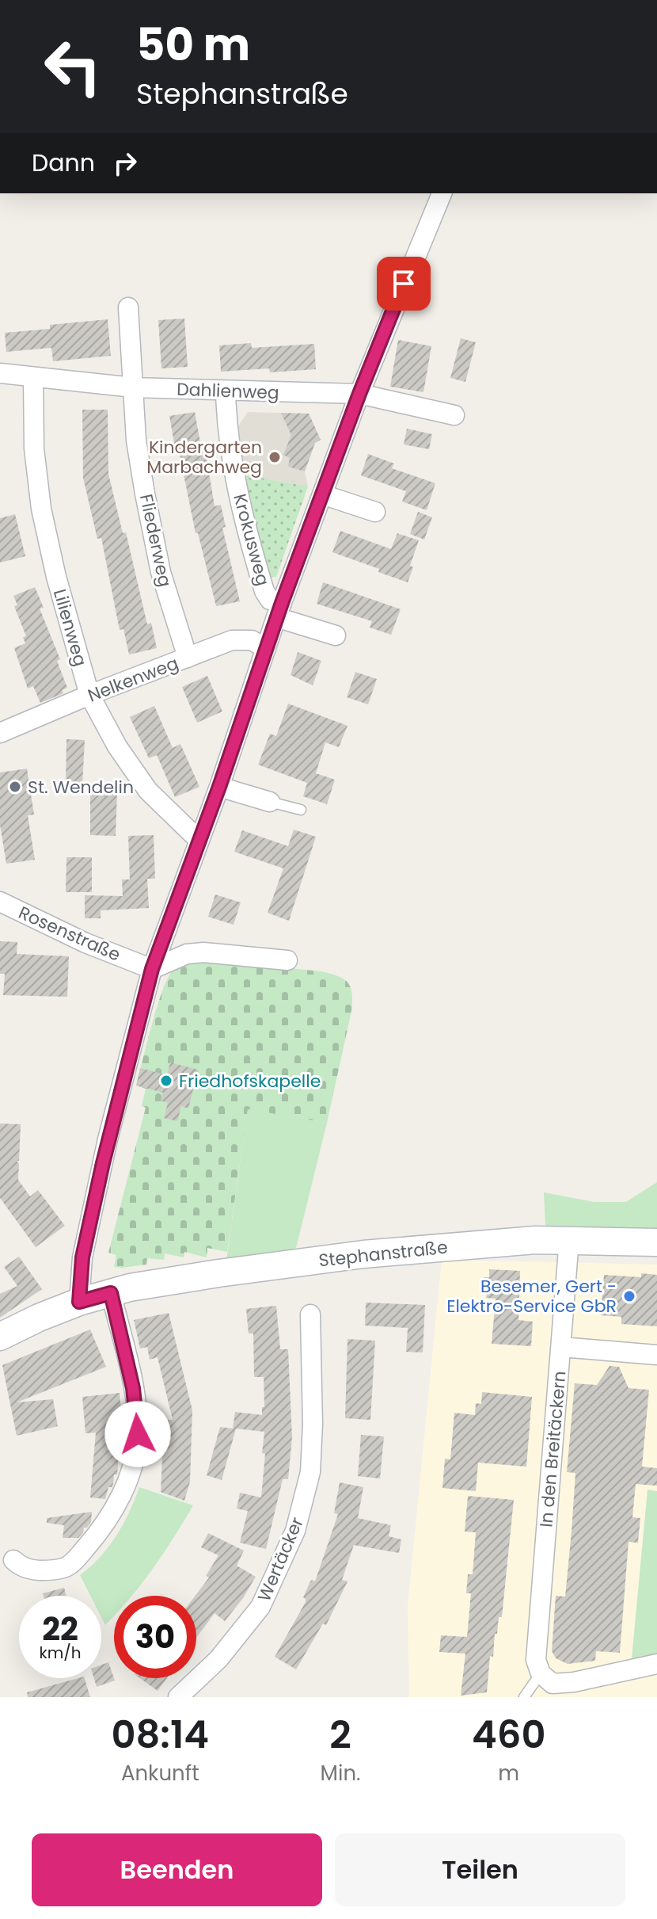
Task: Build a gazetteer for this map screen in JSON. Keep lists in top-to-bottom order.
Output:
{
  "streets": {
    "street": [
      "Dahlienweg",
      "Krokusweg",
      "Fliederweg",
      "Lilienweg",
      "Nelkenweg",
      "Rosenstraße",
      "Stephanstraße",
      "In den Breitäckern",
      "Wertäcker"
    ]
  },
  "crossings": [
    ["Dahlienweg", "Krokusweg"],
    ["Dahlienweg", "Fliederweg"],
    ["Dahlienweg", "Lilienweg"],
    ["Fliederweg", "Nelkenweg"],
    ["Lilienweg", "Nelkenweg"],
    ["Stephanstraße", "In den Breitäckern"]
  ],
  "places": [
    "Kindergarten Marbachweg",
    "St. Wendelin",
    "Friedhofskapelle",
    "Besemer, Gert - Elektro-Service GbR"
  ],
  "page": {
    "turn": ["50 m", "Stephanstraße"],
    "then": "Dann",
    "speed": "22 km/h",
    "limit": "30",
    "eta": [
      "08:14",
      "Ankunft",
      "2",
      "Min.",
      "460",
      "m"
    ],
    "buttons": ["Beenden", "Teilen"]
  }
}
